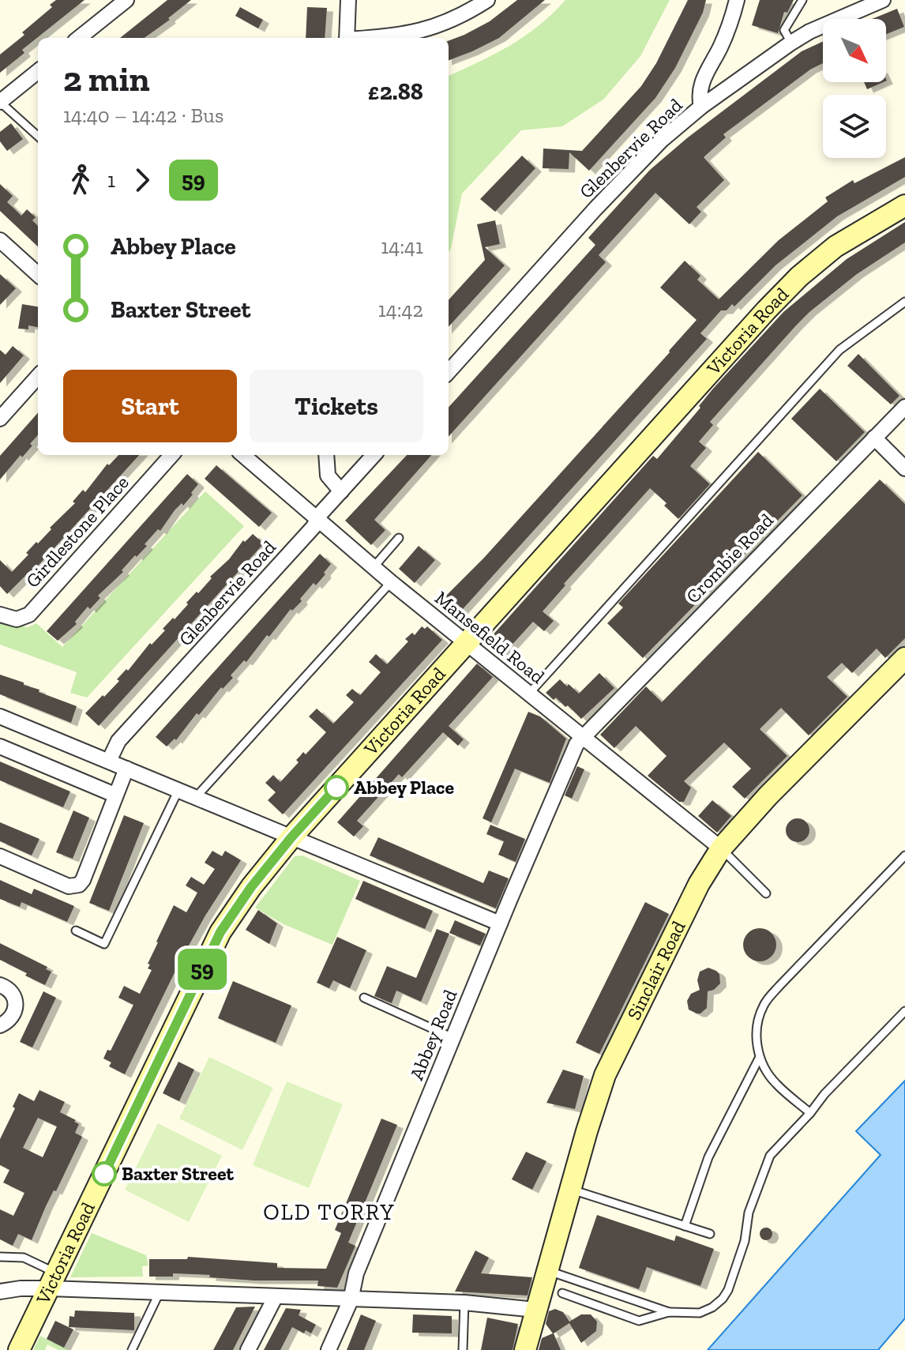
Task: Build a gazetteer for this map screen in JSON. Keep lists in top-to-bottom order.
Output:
{
  "streets": {
    "street": [
      "Glenbervie Road",
      "Victoria Road",
      "Girdlestone Place",
      "Crombie Road",
      "Mansefield Road",
      "Sinclair Road",
      "Abbey Road"
    ]
  },
  "crossings": [
    ["Glenbervie Road", "Mansefield Road"],
    ["Victoria Road", "Mansefield Road"],
    ["Crombie Road", "Mansefield Road"],
    ["Crombie Road", "Abbey Road"],
    ["Mansefield Road", "Sinclair Road"],
    ["Mansefield Road", "Abbey Road"]
  ],
  "districts": ["OLD TORRY"],
  "places": ["Abbey Place", "Baxter Street"],
  "lines": ["bus line 59"],
  "north": "bottom right",
  "page": {
    "on_map": "59",
    "heading": ["2 min", "14:40 – 14:42 · Bus", "£2.88"],
    "legs": ["1", "59"],
    "list": [
      {
        "name": "Abbey Place",
        "value": "14:41"
      },
      {
        "name": "Baxter Street",
        "value": "14:42"
      }
    ],
    "buttons": ["Start", "Tickets"]
  }
}
